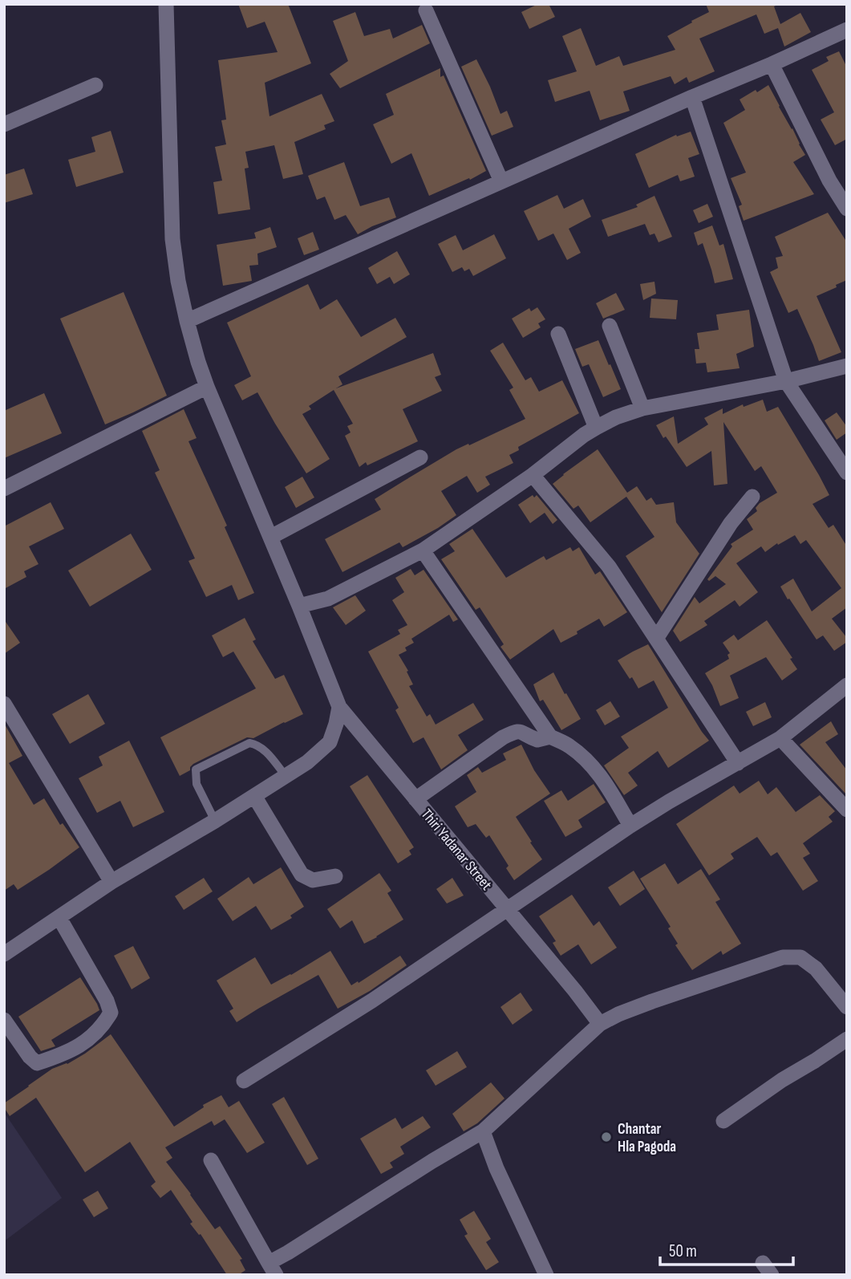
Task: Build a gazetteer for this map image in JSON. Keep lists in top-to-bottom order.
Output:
{
  "streets": {
    "street": ["Thiri Yadanar Street"]
  },
  "places": ["Chantar Hla Pagoda"],
  "scale_bar": "50 m"
}
